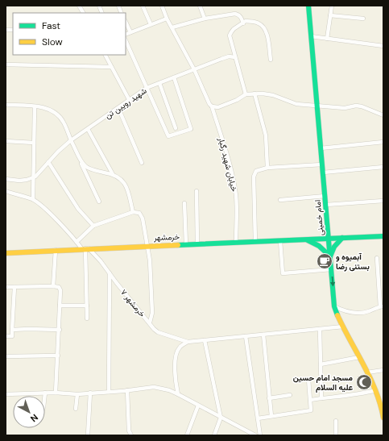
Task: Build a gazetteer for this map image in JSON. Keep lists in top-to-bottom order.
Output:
{
  "streets": {
    "main road": ["امام خمینی", "خرمشهر"],
    "street": ["شهید رویین تن", "خیابان شهید رگبار", "خرمشهر ۷"]
  },
  "crossings": [
    ["شهید رویین تن", "خیابان شهید رگبار"],
    ["خیابان شهید رگبار", "خرمشهر"],
    ["امام خمینی", "خرمشهر"],
    ["خرمشهر", "خرمشهر ۷"]
  ],
  "places": {
    "cafe": ["آبمیوه و بستنی رضا"],
    "mosque": ["مسجد امام حسین علیه السلام"]
  },
  "legend": ["Fast", "Slow"],
  "north": "bottom right"
}
